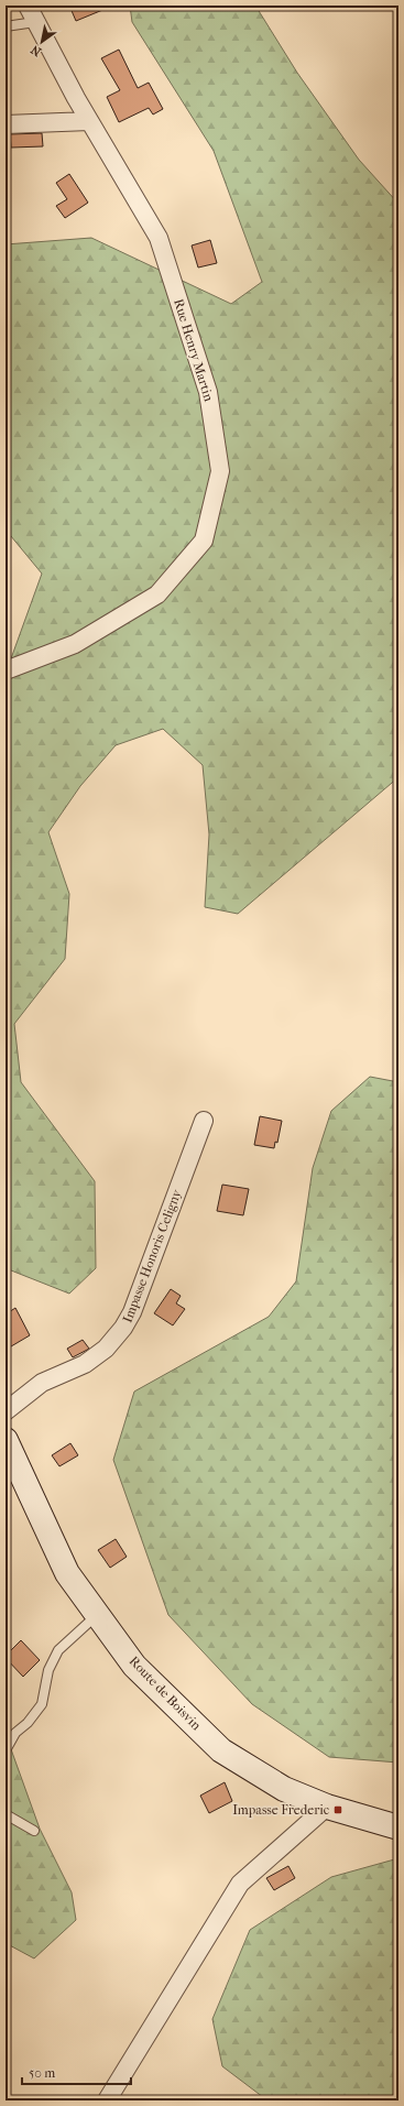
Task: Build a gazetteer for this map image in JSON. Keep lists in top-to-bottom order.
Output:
{
  "streets": {
    "main road": ["Route de Boisvin"],
    "street": ["Rue Henry Martin", "Impasse Honoris Celigny"]
  },
  "places": {
    "transit": ["Impasse Frederic"]
  },
  "scale_bar": "50 m",
  "north": "bottom left"
}
